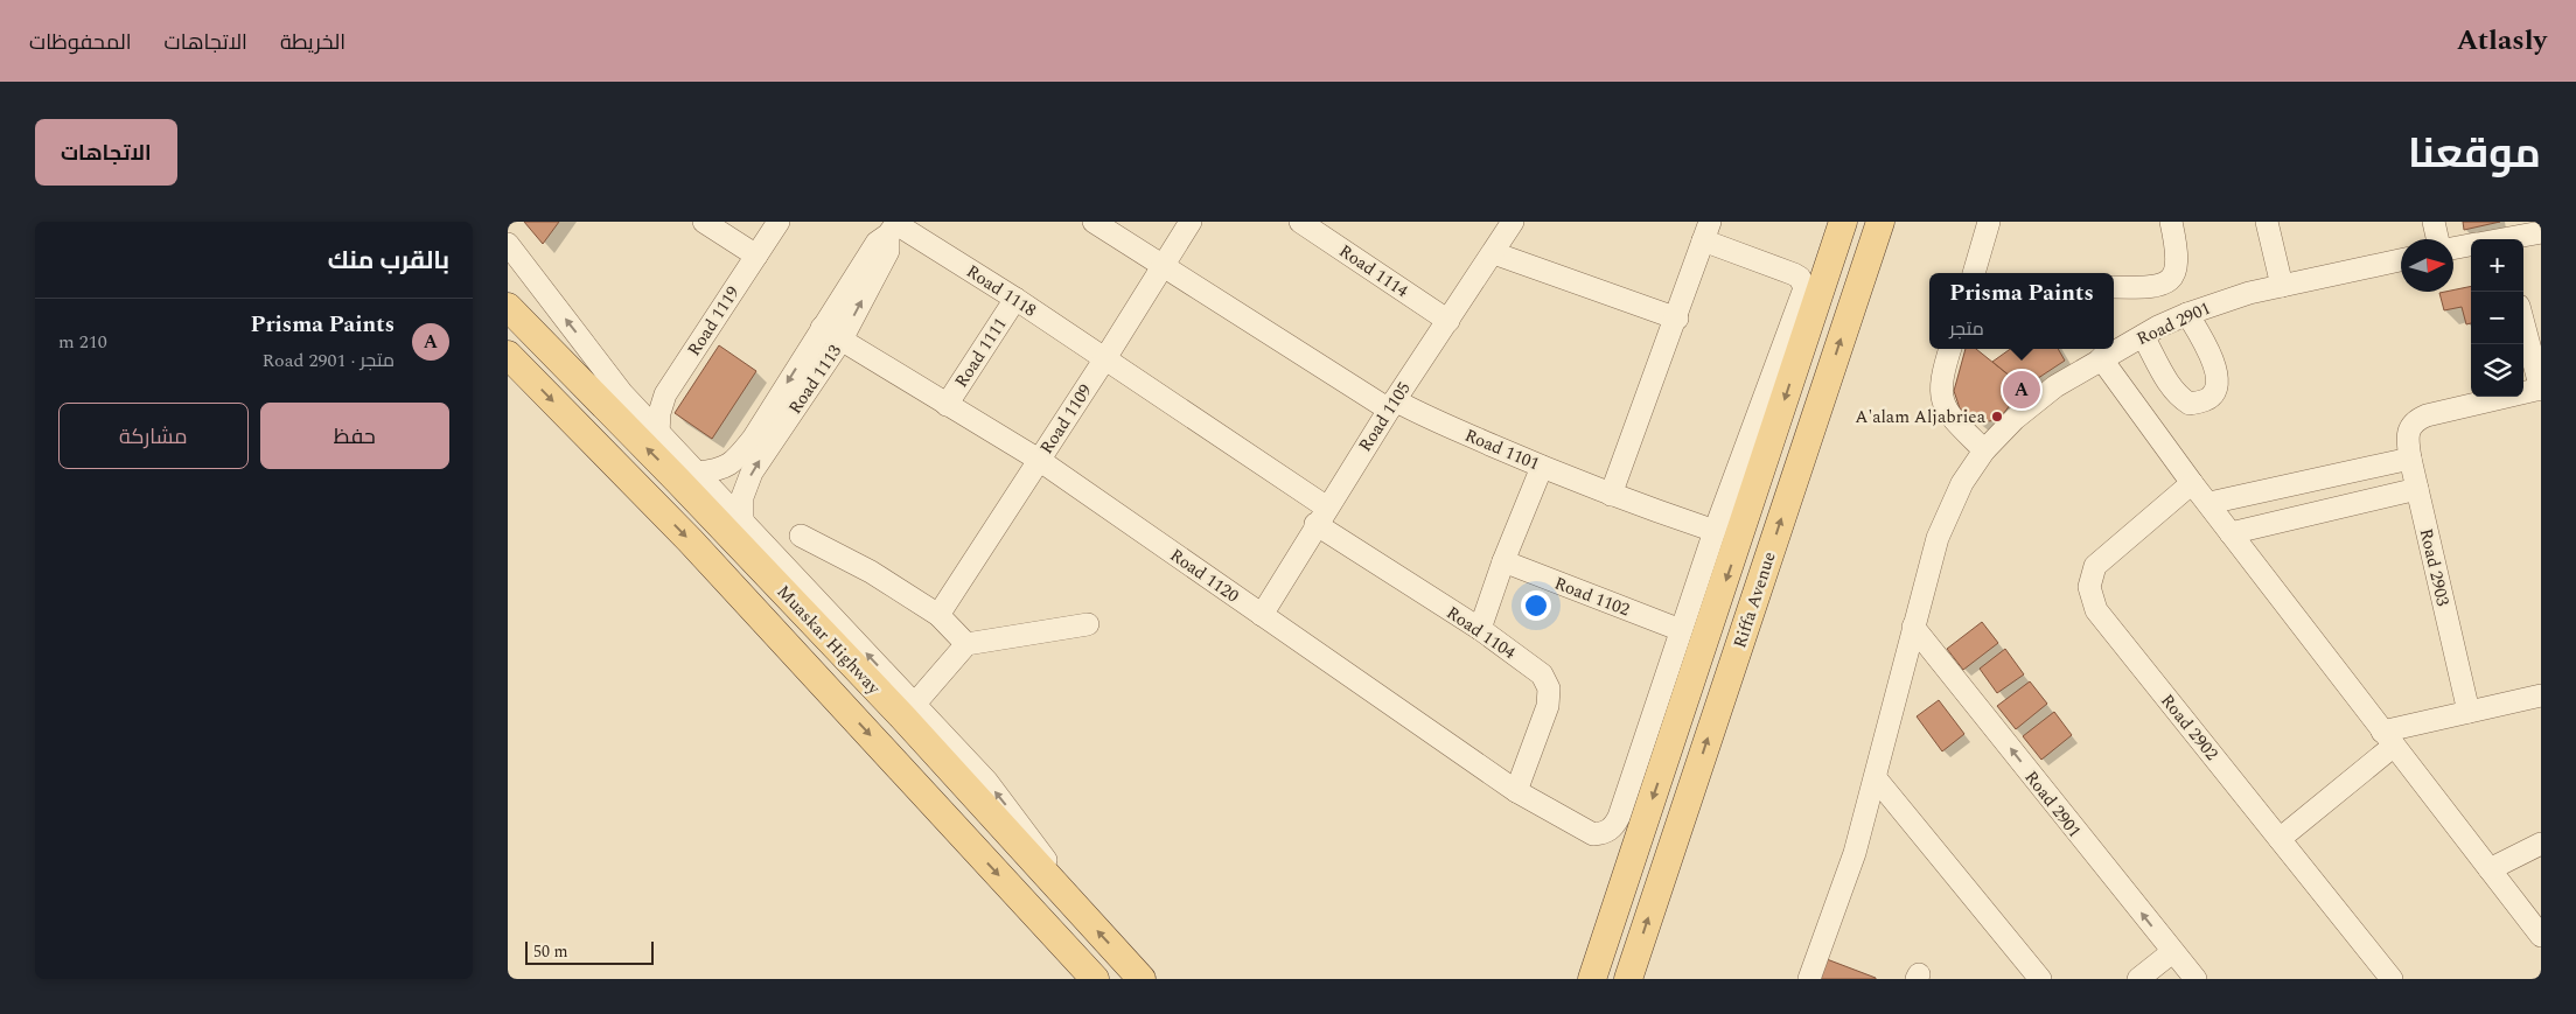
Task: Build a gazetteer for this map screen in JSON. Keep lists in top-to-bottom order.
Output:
{
  "streets": {
    "main road": ["Riffa Avenue", "Muaskar Highway"],
    "street": [
      "Road 1114",
      "Road 1118",
      "Road 1119",
      "Road 2901",
      "Road 1111",
      "Road 1113",
      "Road 1105",
      "Road 1109",
      "Road 1101",
      "Road 2903",
      "Road 1120",
      "Road 1102",
      "Road 1104",
      "Road 2902"
    ]
  },
  "crossings": [
    ["Road 1114", "Road 1105"],
    ["Road 1118", "Road 1111"],
    ["Road 1118", "Road 1113"],
    ["Road 1118", "Road 1105"],
    ["Road 1118", "Road 1109"],
    ["Road 1118", "Road 1104"],
    ["Road 1111", "Road 1120"],
    ["Road 1113", "Road 1120"],
    ["Road 1105", "Road 1101"],
    ["Road 1105", "Road 1120"],
    ["Road 1105", "Road 1104"],
    ["Road 1109", "Road 1101"],
    ["Road 1109", "Road 1120"],
    ["Road 1120", "Road 1102"],
    ["Road 1120", "Road 1104"]
  ],
  "places": ["A'alam Aljabriea"],
  "scale_bar": "50 m",
  "north": "right",
  "page": {
    "header": "Atlasly",
    "nav": ["الخريطة", "الاتجاهات", "المحفوظات"],
    "title": "موقعنا",
    "buttons": [
      "الاتجاهات",
      ["حفظ", "مشاركة"]
    ],
    "heading": "بالقرب منك",
    "map_buttons": ["+", "−"],
    "popup": ["Prisma Paints", "متجر"],
    "list": [
      {
        "mark": "A",
        "name": "Prisma Paints",
        "note": "متجر · Road 2901",
        "value": "210 m"
      }
    ],
    "pins": "A",
    "scale": "50 m"
  }
}
